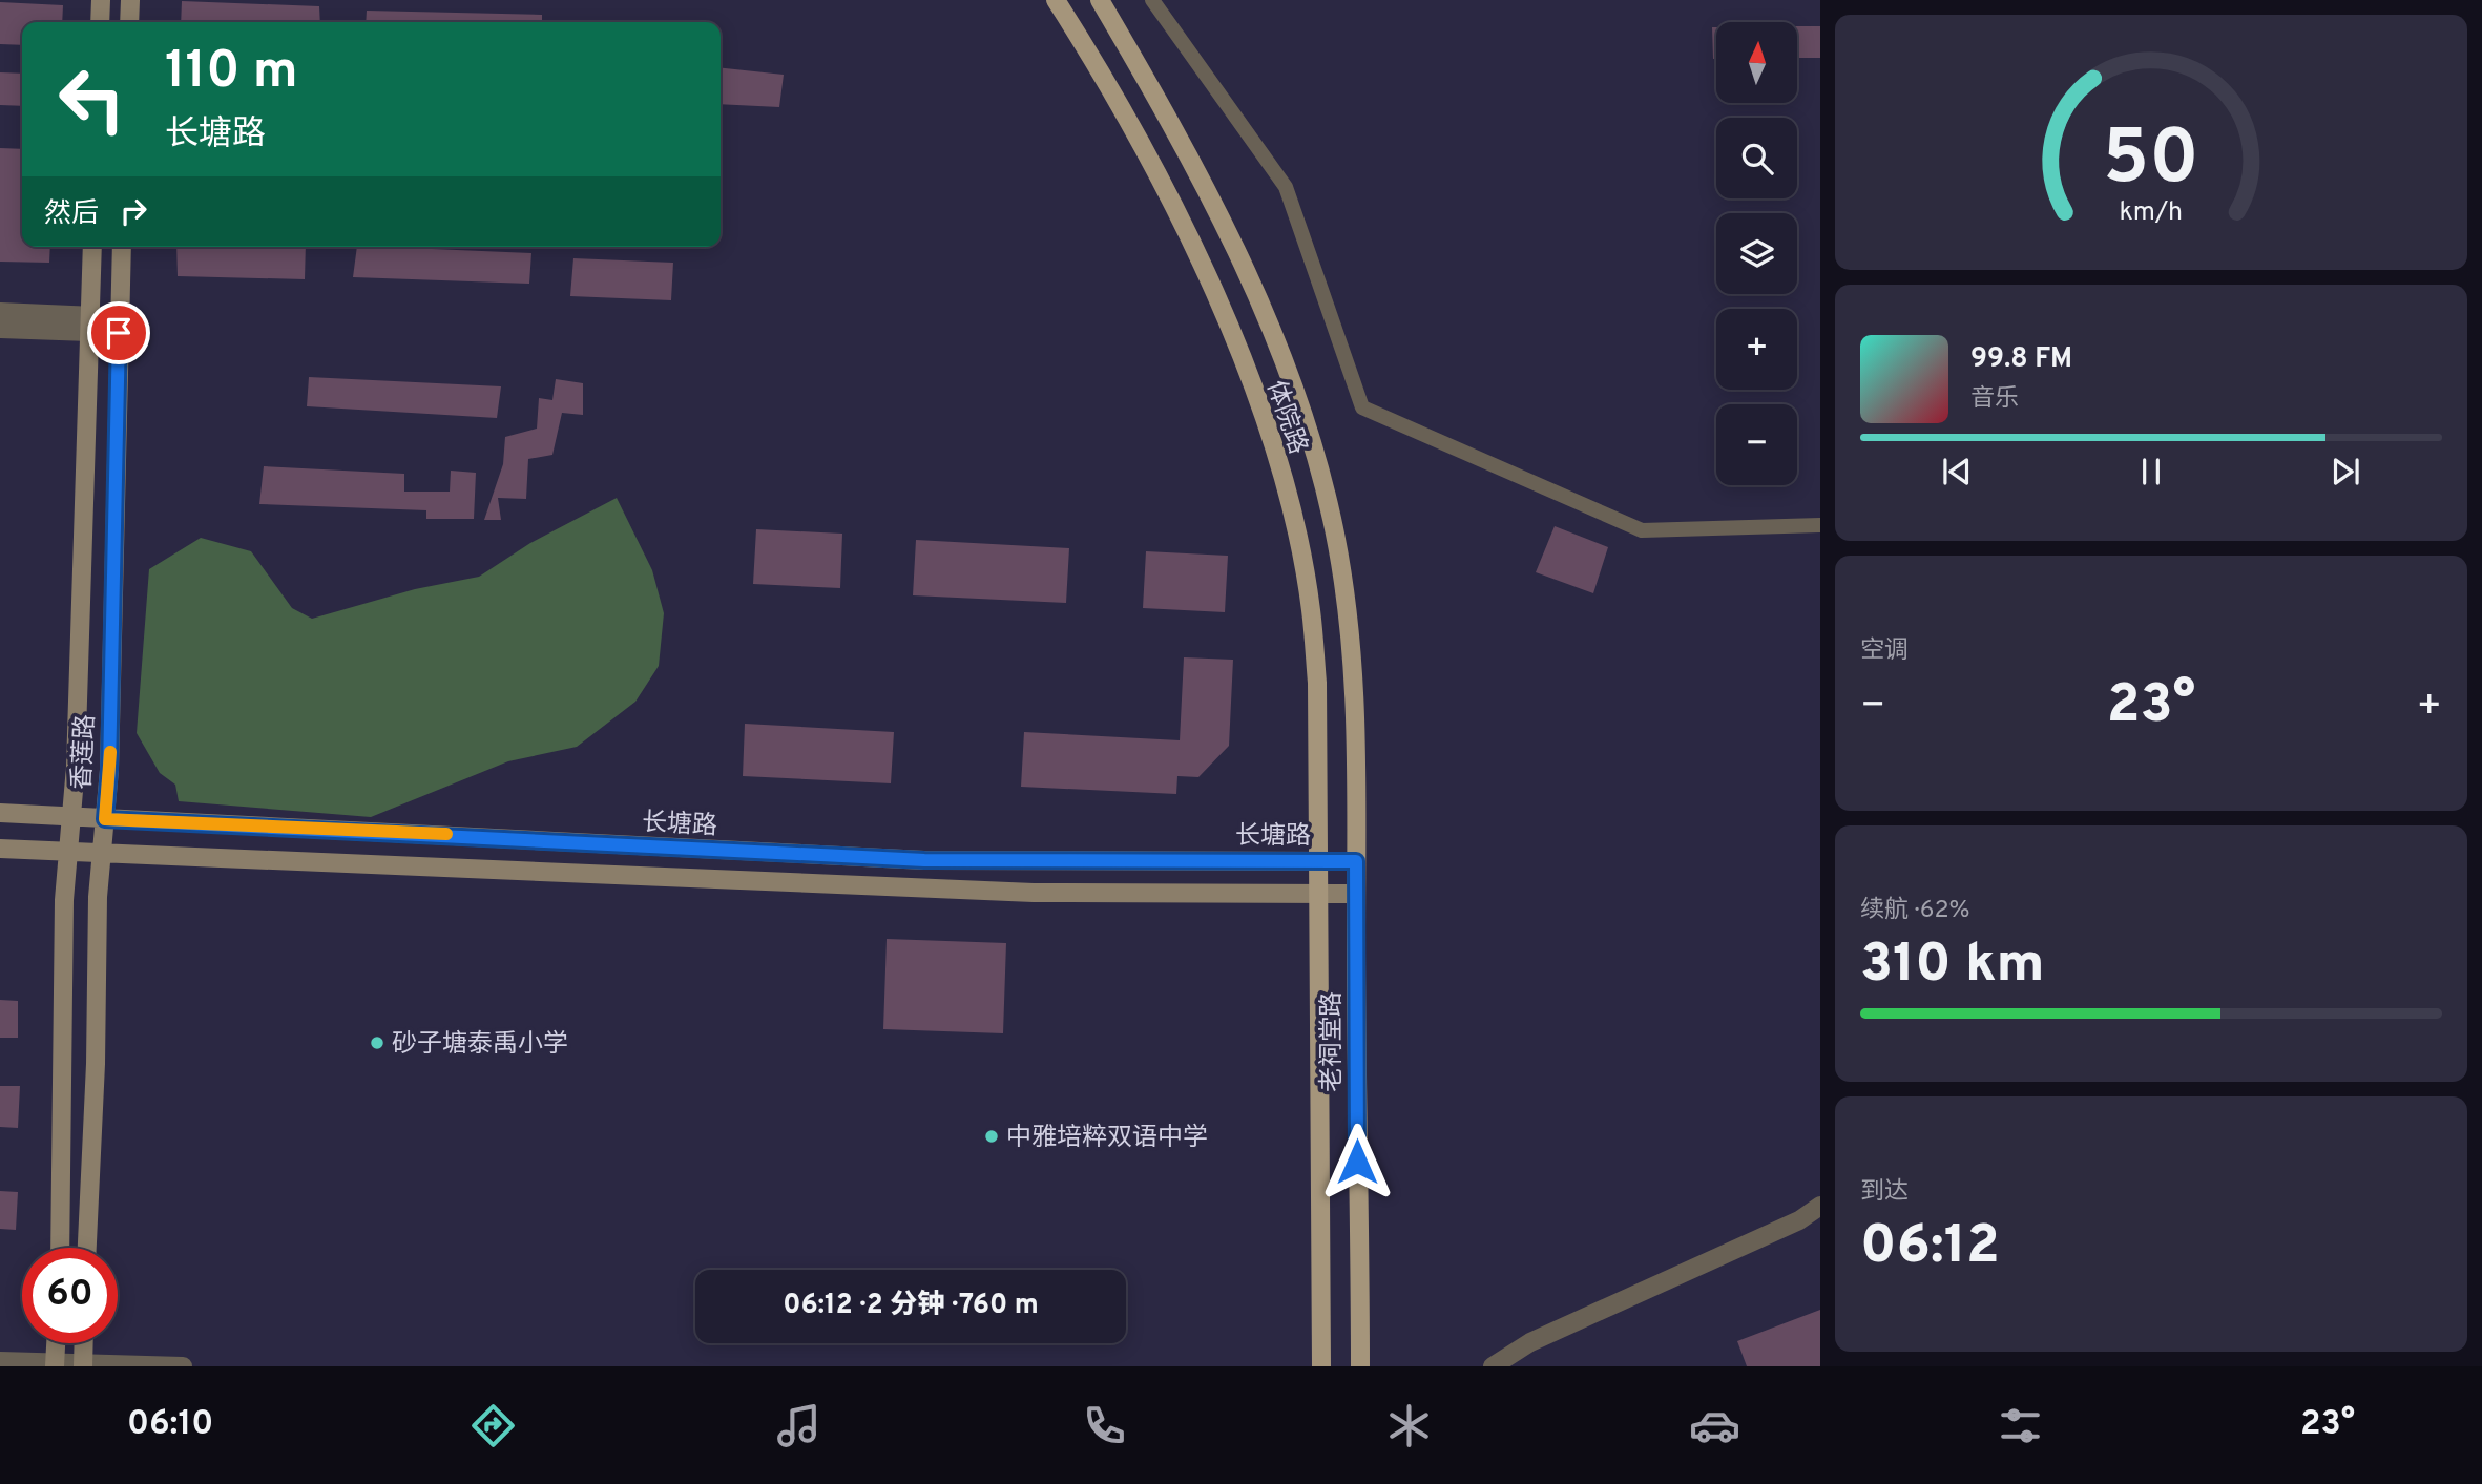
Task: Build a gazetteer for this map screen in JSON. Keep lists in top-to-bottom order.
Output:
{
  "streets": {
    "main road": [
      "体院路",
      "香莲路",
      "长塘路",
      "老祠堂路"
    ]
  },
  "crossings": [
    ["体院路", "长塘路"],
    ["体院路", "老祠堂路"],
    ["香莲路", "长塘路"],
    ["长塘路", "老祠堂路"]
  ],
  "places": ["砂子塘泰禹小学", "中雅培粹双语中学"],
  "north": "top",
  "page": {
    "map_buttons": ["+", "−"],
    "turn": ["110 m", "长塘路"],
    "then": "然后",
    "song": ["99.8 FM", "音乐"],
    "tile": [
      "空调",
      ["续航 · 62%", "310 km"],
      ["到达", "06:12"]
    ],
    "heat": ["−", "23°", "+"],
    "limit": "60",
    "trip": "06:12 · 2 分钟 · 760 m",
    "tabs": ["06:10", "23°"],
    "gauge": ["50", "km/h"]
  }
}
